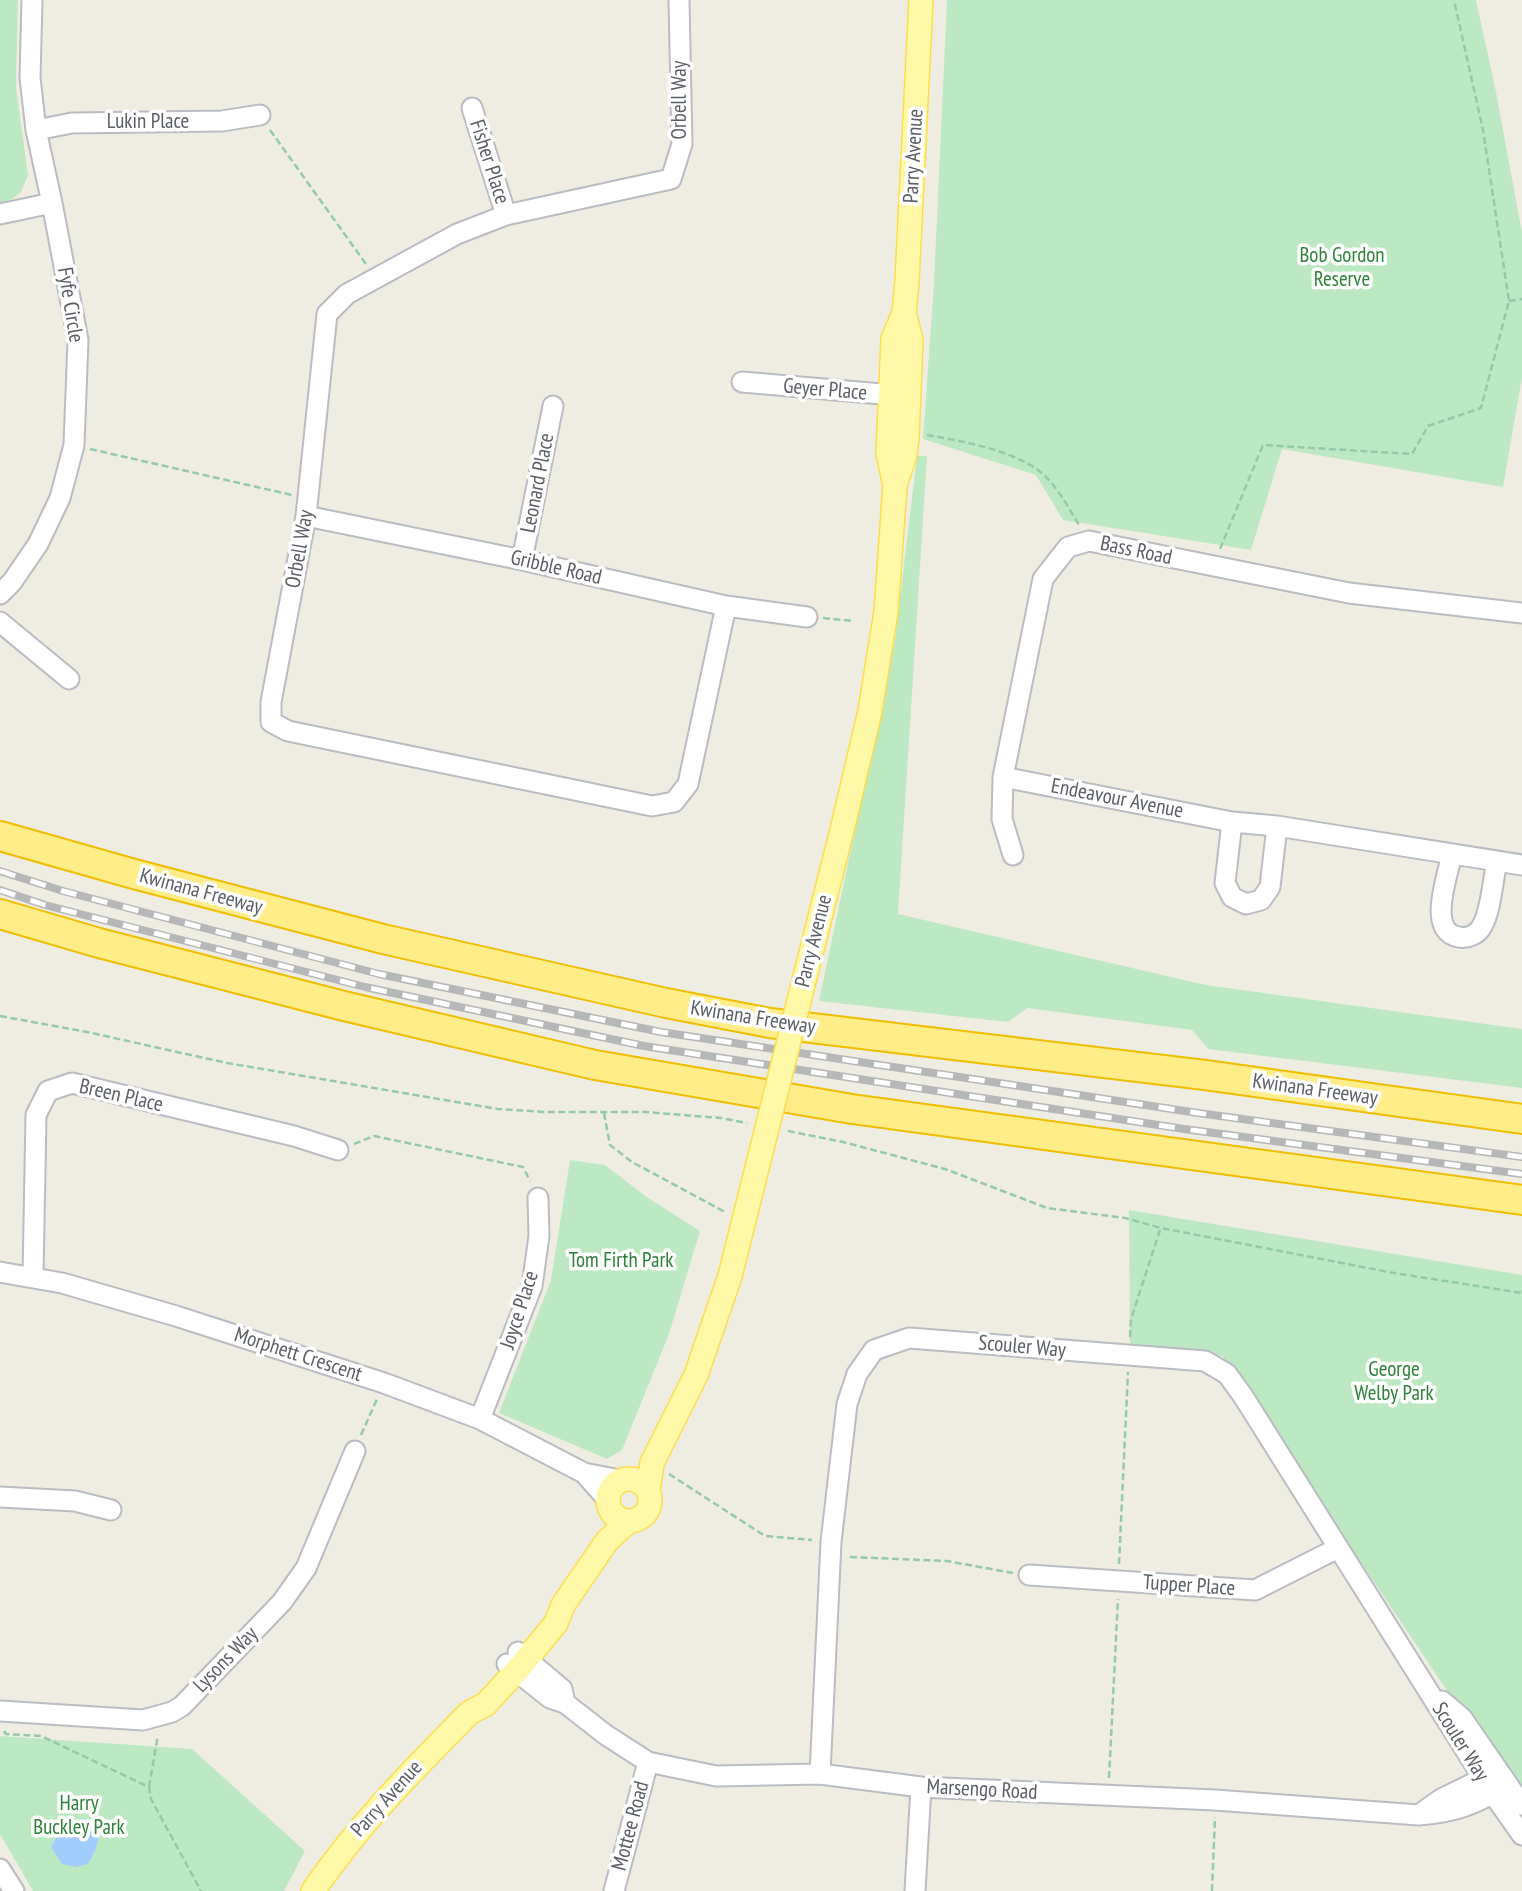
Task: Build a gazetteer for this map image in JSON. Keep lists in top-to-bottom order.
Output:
{
  "streets": {
    "highway": ["Kwinana Freeway"],
    "main road": ["Parry Avenue"],
    "street": [
      "Orbell Way",
      "Lukin Place",
      "Fisher Place",
      "Fyfe Circle",
      "Geyer Place",
      "Leonard Place",
      "Bass Road",
      "Gribble Road",
      "Endeavour Avenue",
      "Breen Place",
      "Joyce Place",
      "Scouler Way",
      "Morphett Crescent",
      "Tupper Place",
      "Lysons Way",
      "Marsengo Road",
      "Mottee Road"
    ]
  },
  "crossings": [
    ["Orbell Way", "Fisher Place"],
    ["Orbell Way", "Gribble Road"],
    ["Lukin Place", "Fyfe Circle"],
    ["Parry Avenue", "Geyer Place"],
    ["Parry Avenue", "Morphett Crescent"],
    ["Parry Avenue", "Marsengo Road"],
    ["Leonard Place", "Gribble Road"],
    ["Bass Road", "Endeavour Avenue"],
    ["Breen Place", "Morphett Crescent"],
    ["Joyce Place", "Morphett Crescent"],
    ["Scouler Way", "Tupper Place"],
    ["Scouler Way", "Marsengo Road"],
    ["Marsengo Road", "Mottee Road"]
  ],
  "parks": [
    "Bob Gordon Reserve",
    "Tom Firth Park",
    "George Welby Park",
    "Harry Buckley Park"
  ]
}
